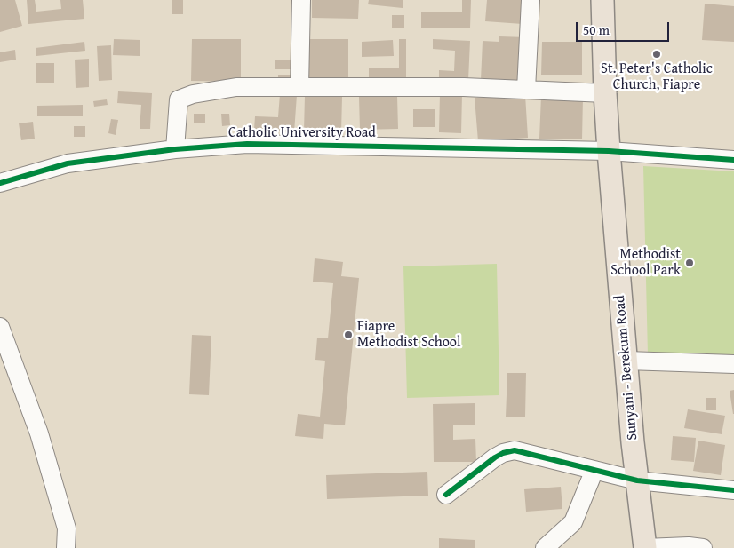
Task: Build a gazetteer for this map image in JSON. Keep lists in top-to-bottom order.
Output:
{
  "streets": {
    "main road": ["Sunyani - Berekum Road"],
    "street": ["Catholic University Road"]
  },
  "crossings": [
    ["Catholic University Road", "Sunyani - Berekum Road"]
  ],
  "places": ["St. Peter's Catholic Church, Fiapre", "Methodist School Park", "Fiapre Methodist School"],
  "scale_bar": "50 m"
}
